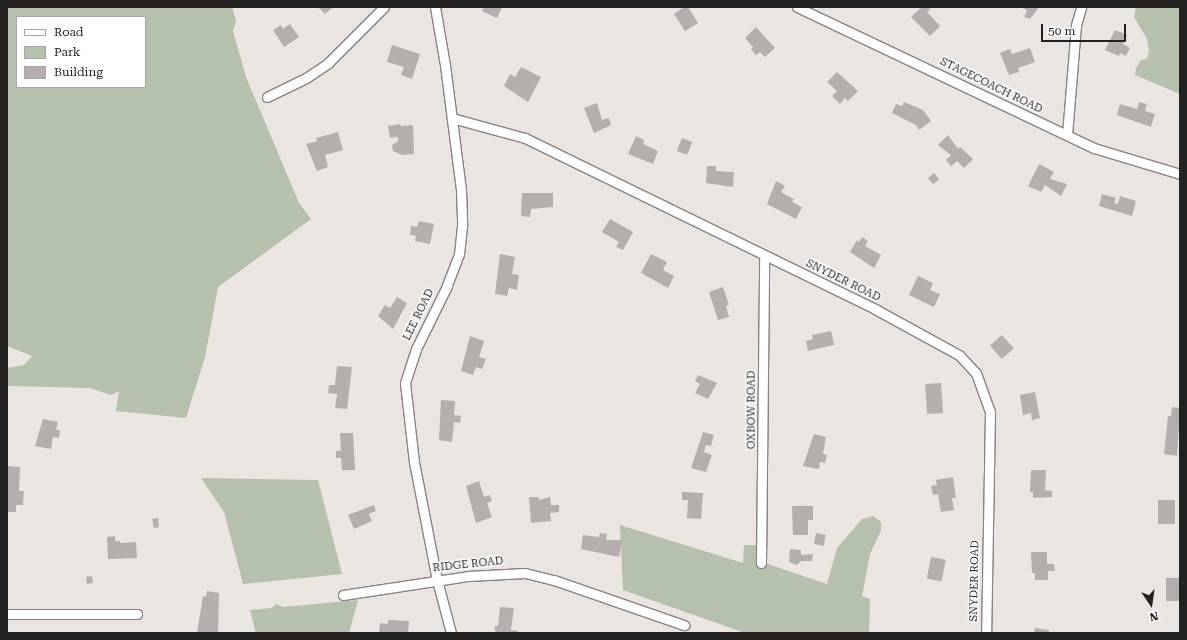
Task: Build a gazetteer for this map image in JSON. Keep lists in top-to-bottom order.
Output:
{
  "streets": {
    "street": [
      "STAGECOACH ROAD",
      "SNYDER ROAD",
      "LEE ROAD",
      "OXBOW ROAD",
      "RIDGE ROAD"
    ]
  },
  "crossings": [
    ["SNYDER ROAD", "LEE ROAD"],
    ["SNYDER ROAD", "OXBOW ROAD"],
    ["LEE ROAD", "RIDGE ROAD"]
  ],
  "legend": ["Road", "Park", "Building"],
  "scale_bar": "50 m",
  "north": "bottom"
}
